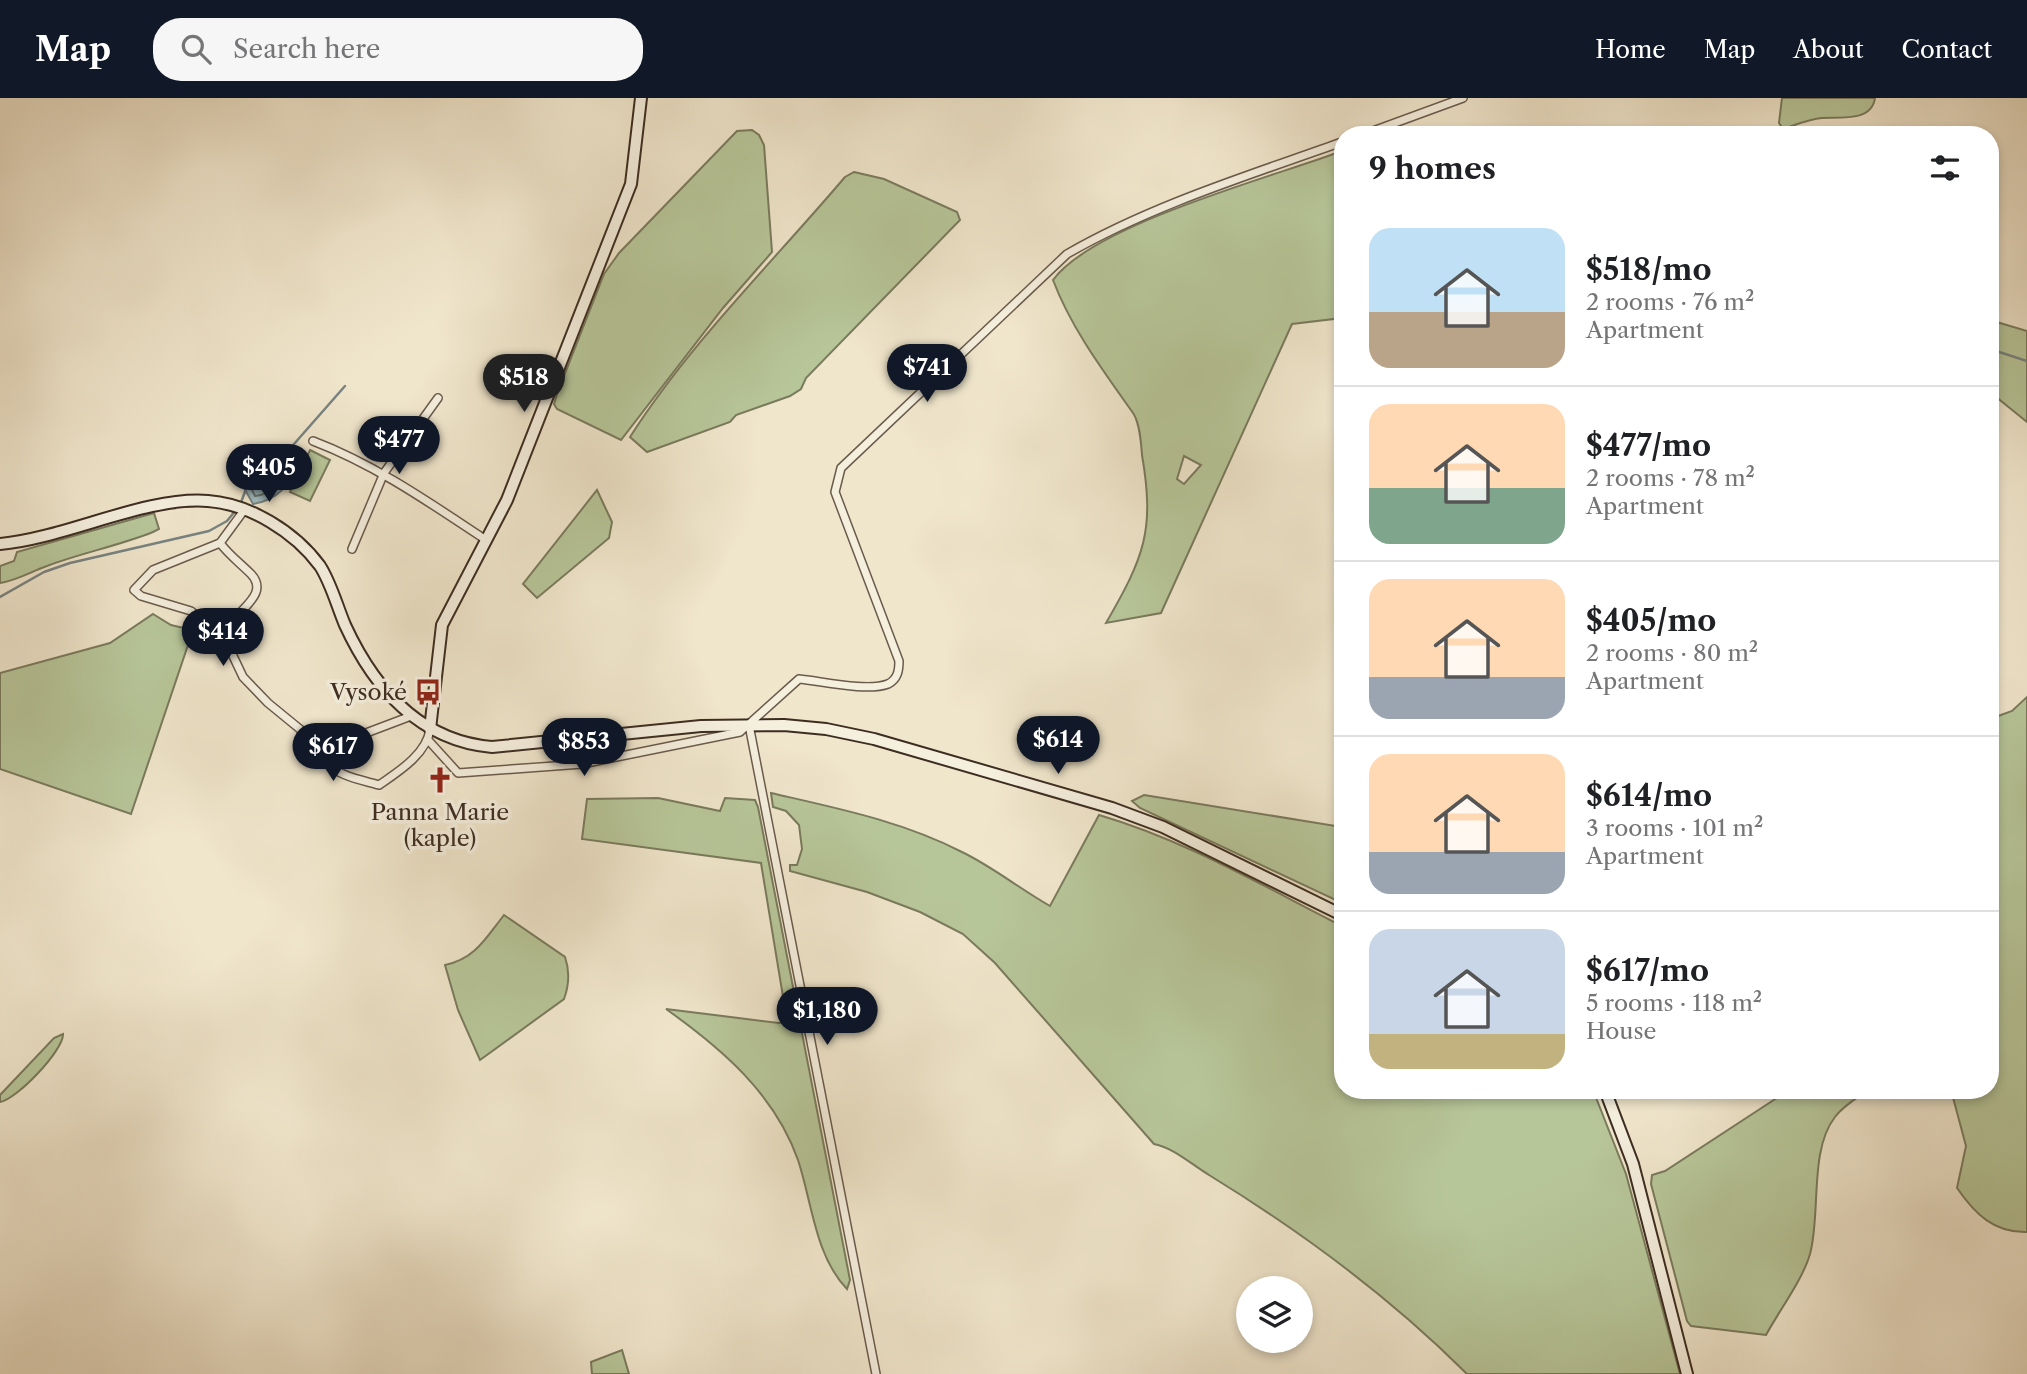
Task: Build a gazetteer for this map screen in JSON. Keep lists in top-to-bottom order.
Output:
{
  "places": {
    "bus stop": ["Vysoké"],
    "church": ["Panna Marie (kaple)"]
  },
  "page": {
    "header": "Map",
    "search": "Search here",
    "nav": [
      "Home",
      "Map",
      "About",
      "Contact"
    ],
    "heading": "9 homes",
    "list": [
      {
        "name": "$518/mo",
        "note": "2 rooms · 76 m² · Apartment"
      },
      {
        "name": "$477/mo",
        "note": "2 rooms · 78 m² · Apartment"
      },
      {
        "name": "$405/mo",
        "note": "2 rooms · 80 m² · Apartment"
      },
      {
        "name": "$614/mo",
        "note": "3 rooms · 101 m² · Apartment"
      },
      {
        "name": "$617/mo",
        "note": "5 rooms · 118 m² · House"
      }
    ],
    "price": [
      "$741",
      "$518",
      "$477",
      "$405",
      "$414",
      "$614",
      "$853",
      "$617",
      "$1,180"
    ]
  }
}
